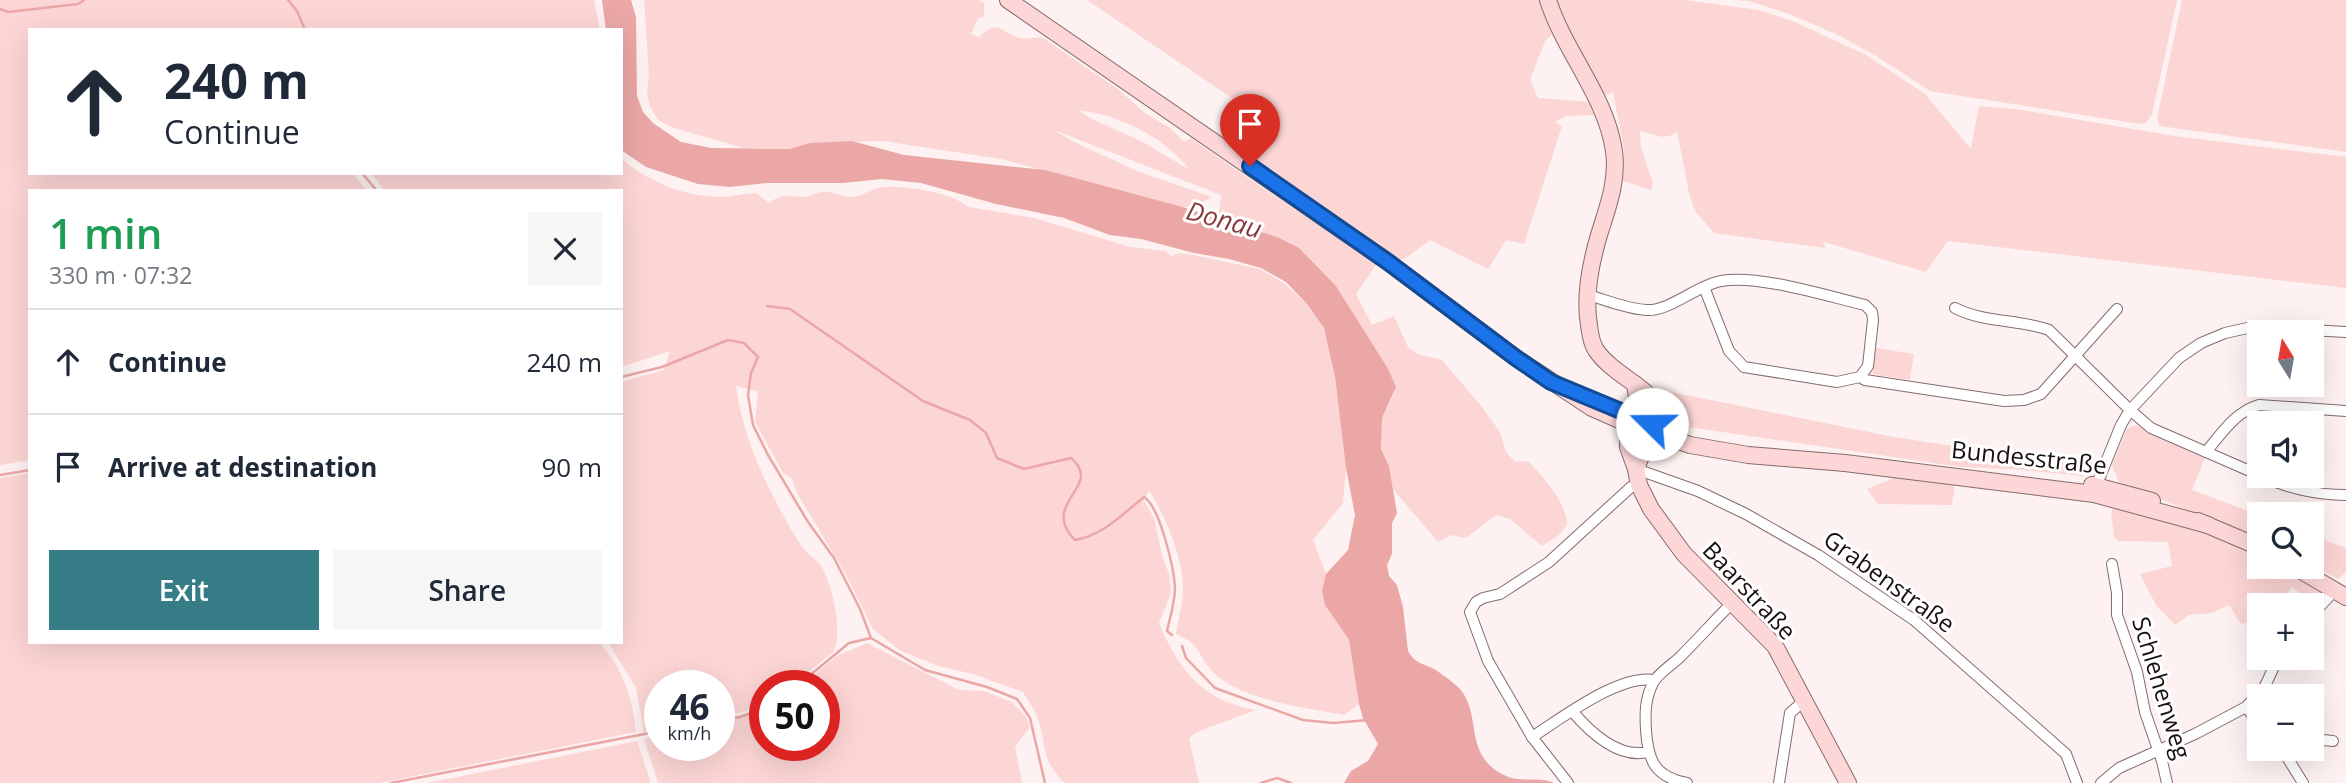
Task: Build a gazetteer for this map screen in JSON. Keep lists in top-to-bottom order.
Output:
{
  "streets": {
    "main road": ["Bundesstraße", "Baarstraße"],
    "street": ["Grabenstraße", "Schlehenweg"]
  },
  "crossings": [
    ["Bundesstraße", "Baarstraße"],
    ["Grabenstraße", "Baarstraße"]
  ],
  "water": ["Donau"],
  "north": "top",
  "page": {
    "turn": ["240 m", "Continue"],
    "heading": ["1 min", "330 m · 07:32"],
    "list": [
      {
        "name": "Continue",
        "value": "240 m"
      },
      {
        "name": "Arrive at destination",
        "value": "90 m"
      }
    ],
    "map_buttons": ["+", "−"],
    "buttons": ["Exit", "Share"],
    "speed": "46 km/h",
    "limit": "50"
  }
}
